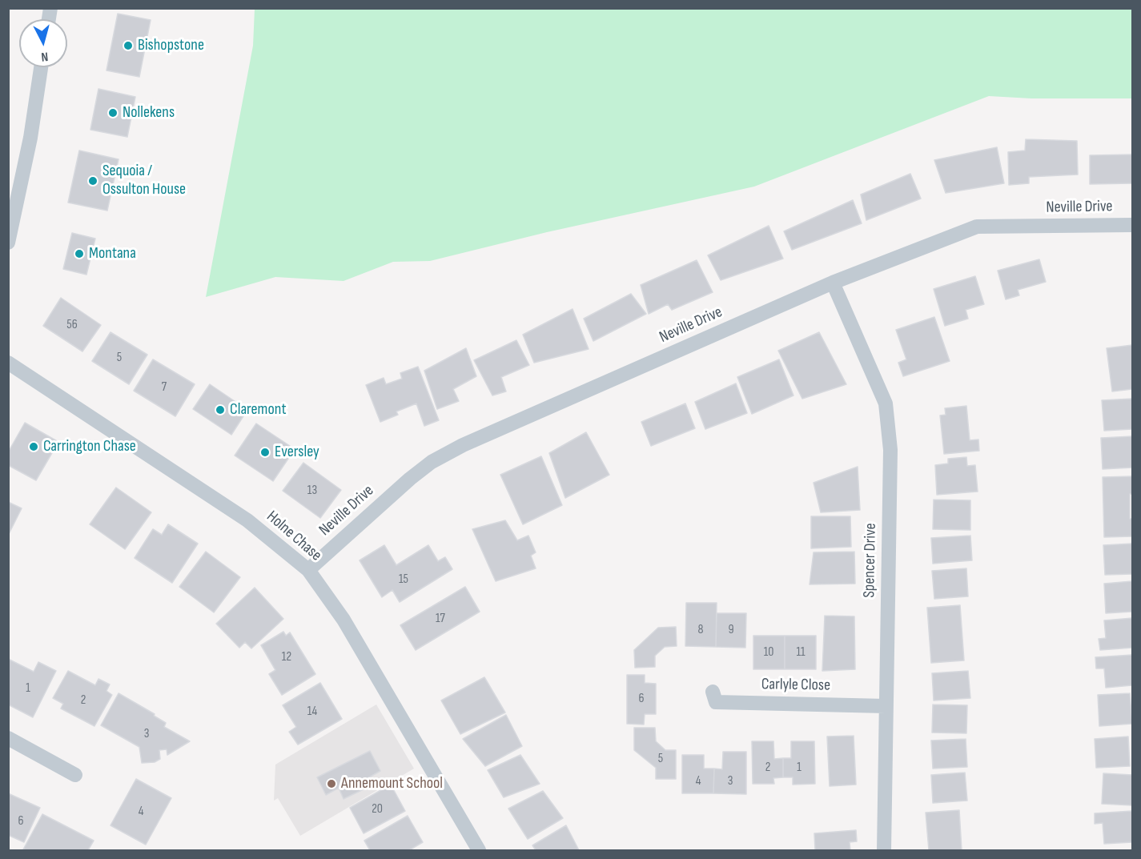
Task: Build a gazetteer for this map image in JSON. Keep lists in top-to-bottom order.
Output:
{
  "streets": {
    "street": [
      "Neville Drive",
      "Holne Chase",
      "Spencer Drive",
      "Carlyle Close"
    ]
  },
  "crossings": [
    ["Neville Drive", "Holne Chase"],
    ["Neville Drive", "Spencer Drive"],
    ["Spencer Drive", "Carlyle Close"]
  ],
  "places": [
    "Bishopstone",
    "Nollekens",
    "Sequoia / Ossulton House",
    "Montana",
    "Claremont",
    "Carrington Chase",
    "Eversley",
    "Annemount School"
  ],
  "house_numbers": [
    "56",
    "5",
    "7",
    "13",
    "15",
    "17",
    "8",
    "9",
    "10",
    "11",
    "12",
    "1",
    "6",
    "2",
    "14",
    "3",
    "5",
    "2",
    "1",
    "4",
    "3",
    "20",
    "4",
    "6"
  ],
  "north": "bottom"
}
